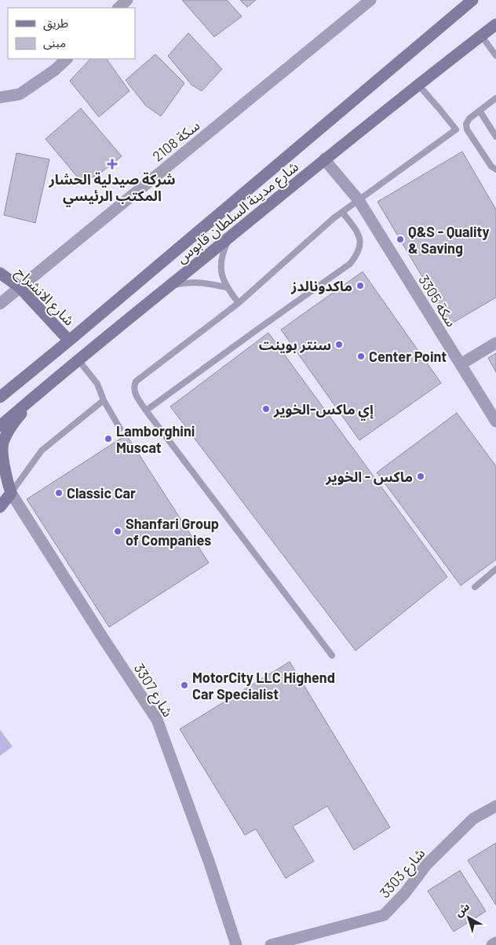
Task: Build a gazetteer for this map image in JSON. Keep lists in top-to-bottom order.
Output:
{
  "streets": {
    "main road": ["شارع مدينة السلطان قابوس", "شارع الانشراح"],
    "street": [
      "سكة 2108",
      "3305 سكة",
      "3307 شارع",
      "3303 شارع"
    ]
  },
  "crossings": [
    ["سكة 2108", "شارع الانشراح"],
    ["شارع مدينة السلطان قابوس", "شارع الانشراح"],
    ["شارع مدينة السلطان قابوس", "3305 سكة"]
  ],
  "places": {
    "health": ["شركة صيدلية الحشار المكتب الرئيسي"],
    "other": [
      "Q&S - Quality & Saving",
      "ماكدونالدز",
      "سنتر بوينت",
      "Center Point",
      "إي ماكس-الخوير",
      "Lamborghini Muscat",
      "ماكس - الخوير",
      "Classic Car",
      "Shanfari Group of Companies",
      "MotorCity LLC Highend Car Specialist"
    ]
  },
  "legend": ["طريق", "مبنى"],
  "north": "top left"
}
